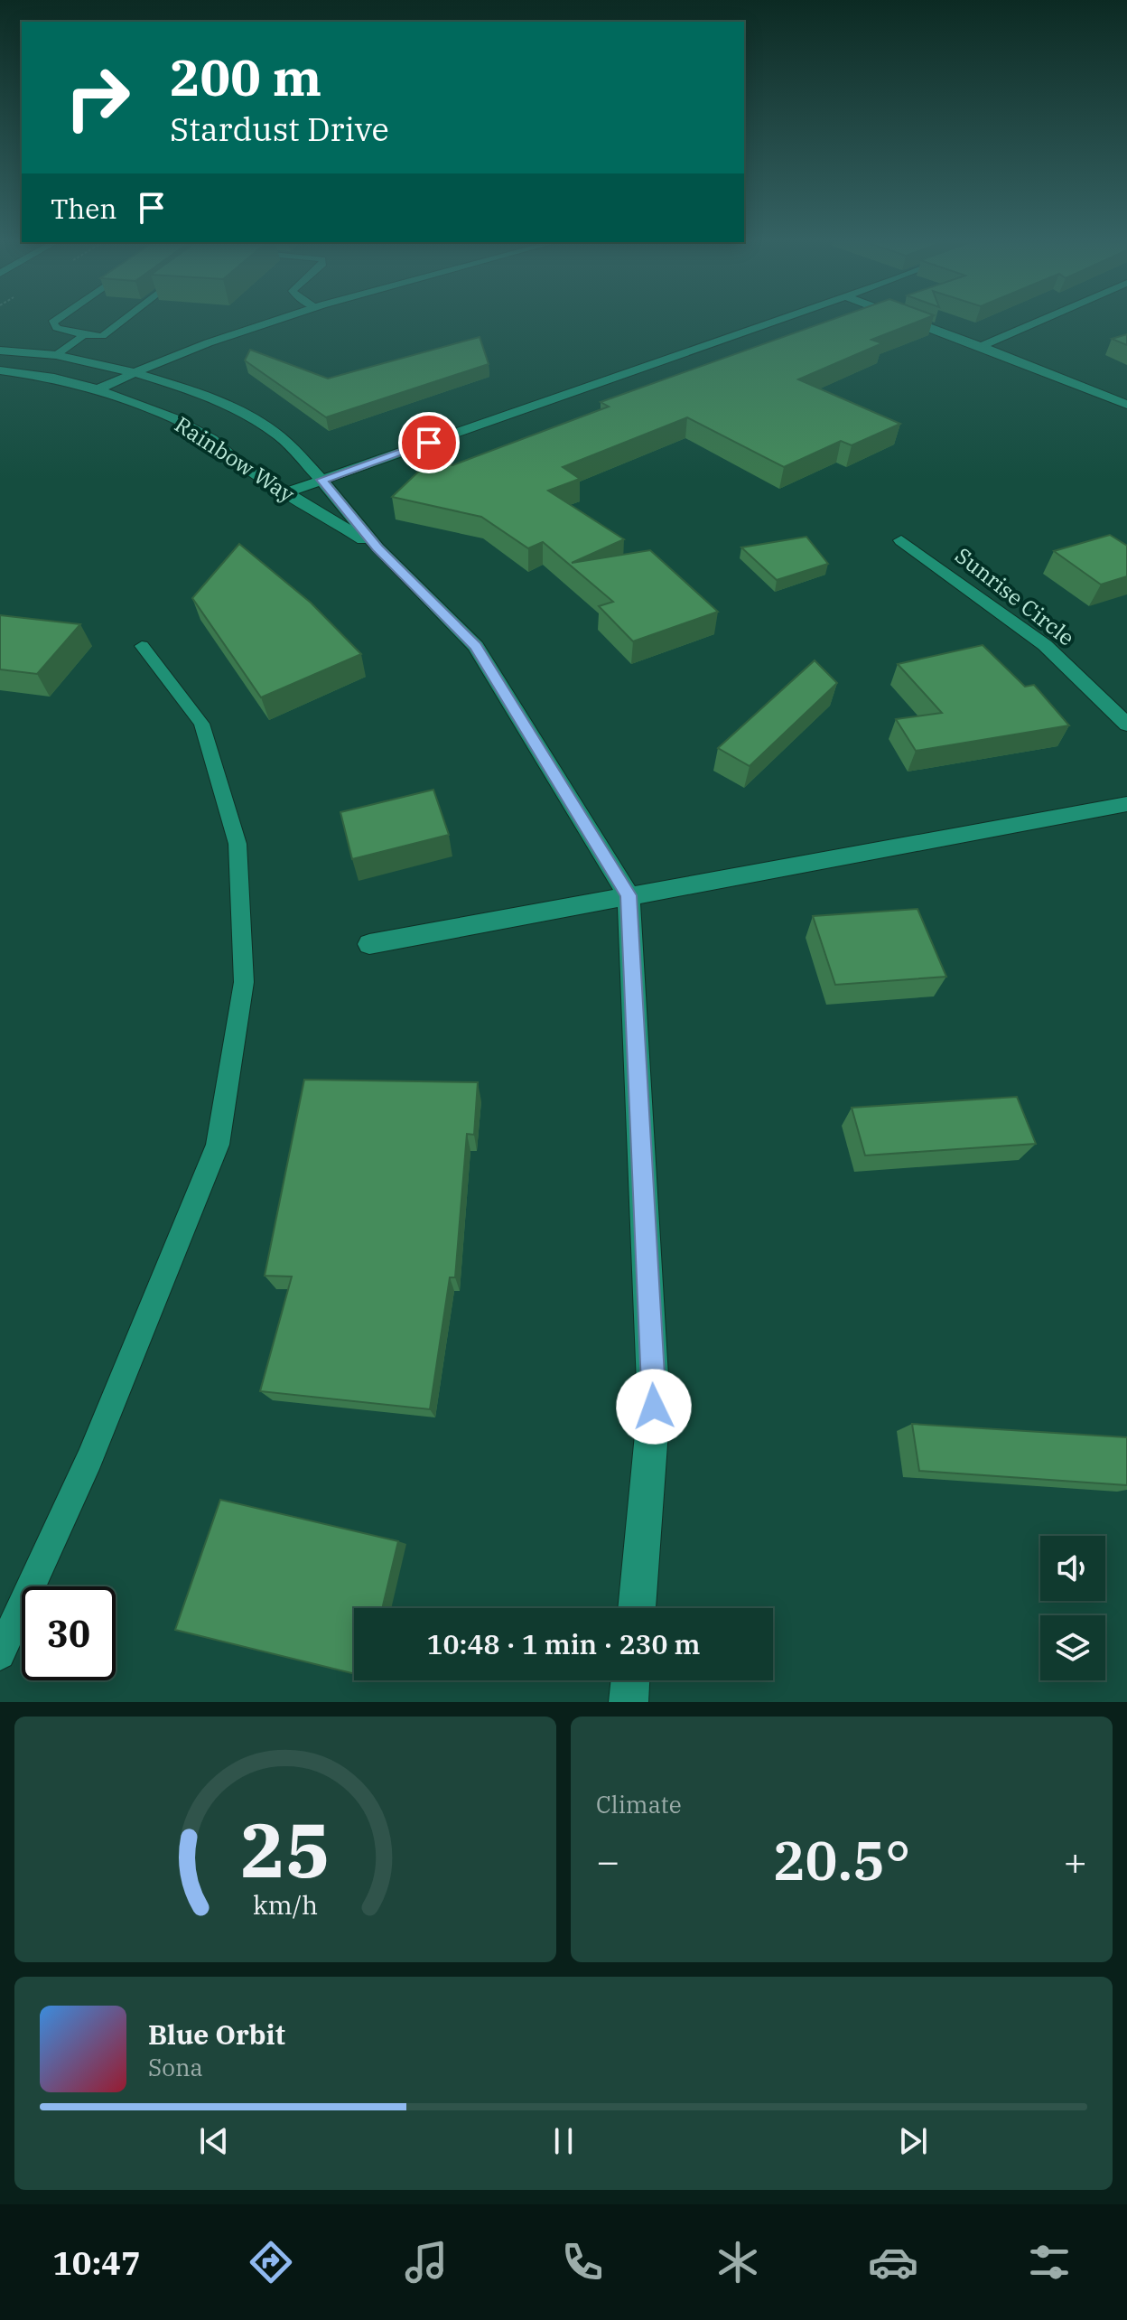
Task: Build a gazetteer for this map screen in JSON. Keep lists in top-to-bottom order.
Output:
{
  "streets": {
    "street": ["Rainbow Way", "Sunrise Circle"]
  },
  "page": {
    "turn": ["200 m", "Stardust Drive"],
    "then": "Then",
    "limit": "30",
    "trip": "10:48 · 1 min · 230 m",
    "tile": "Climate",
    "heat": ["−", "20.5°", "+"],
    "song": ["Blue Orbit", "Sona"],
    "tabs": "10:47",
    "gauge": ["25", "km/h"]
  }
}
